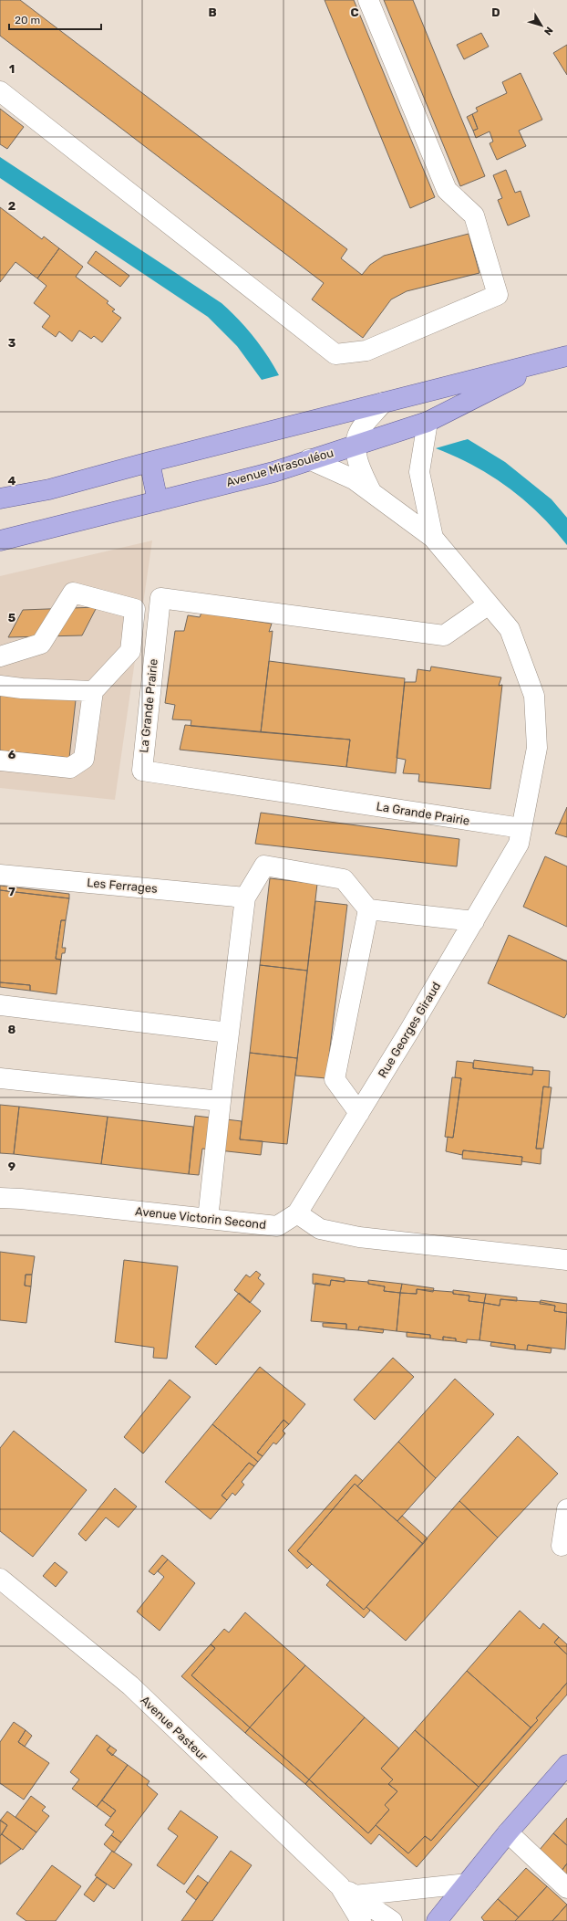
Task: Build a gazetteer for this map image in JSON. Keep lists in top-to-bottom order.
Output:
{
  "streets": {
    "main road": ["Avenue Mirasouléou"],
    "street": [
      "La Grande Prairie",
      "Les Ferrages",
      "Rue Georges Giraud",
      "Avenue Victorin Second",
      "Avenue Pasteur"
    ]
  },
  "crossings": [
    ["La Grande Prairie", "Rue Georges Giraud"],
    ["Rue Georges Giraud", "Avenue Victorin Second"]
  ],
  "scale_bar": "20 m",
  "north": "bottom right",
  "grid": {
    "columns": ["B", "C", "D"],
    "rows": [
      "1",
      "2",
      "3",
      "4",
      "5",
      "6",
      "7",
      "8",
      "9"
    ]
  }
}
